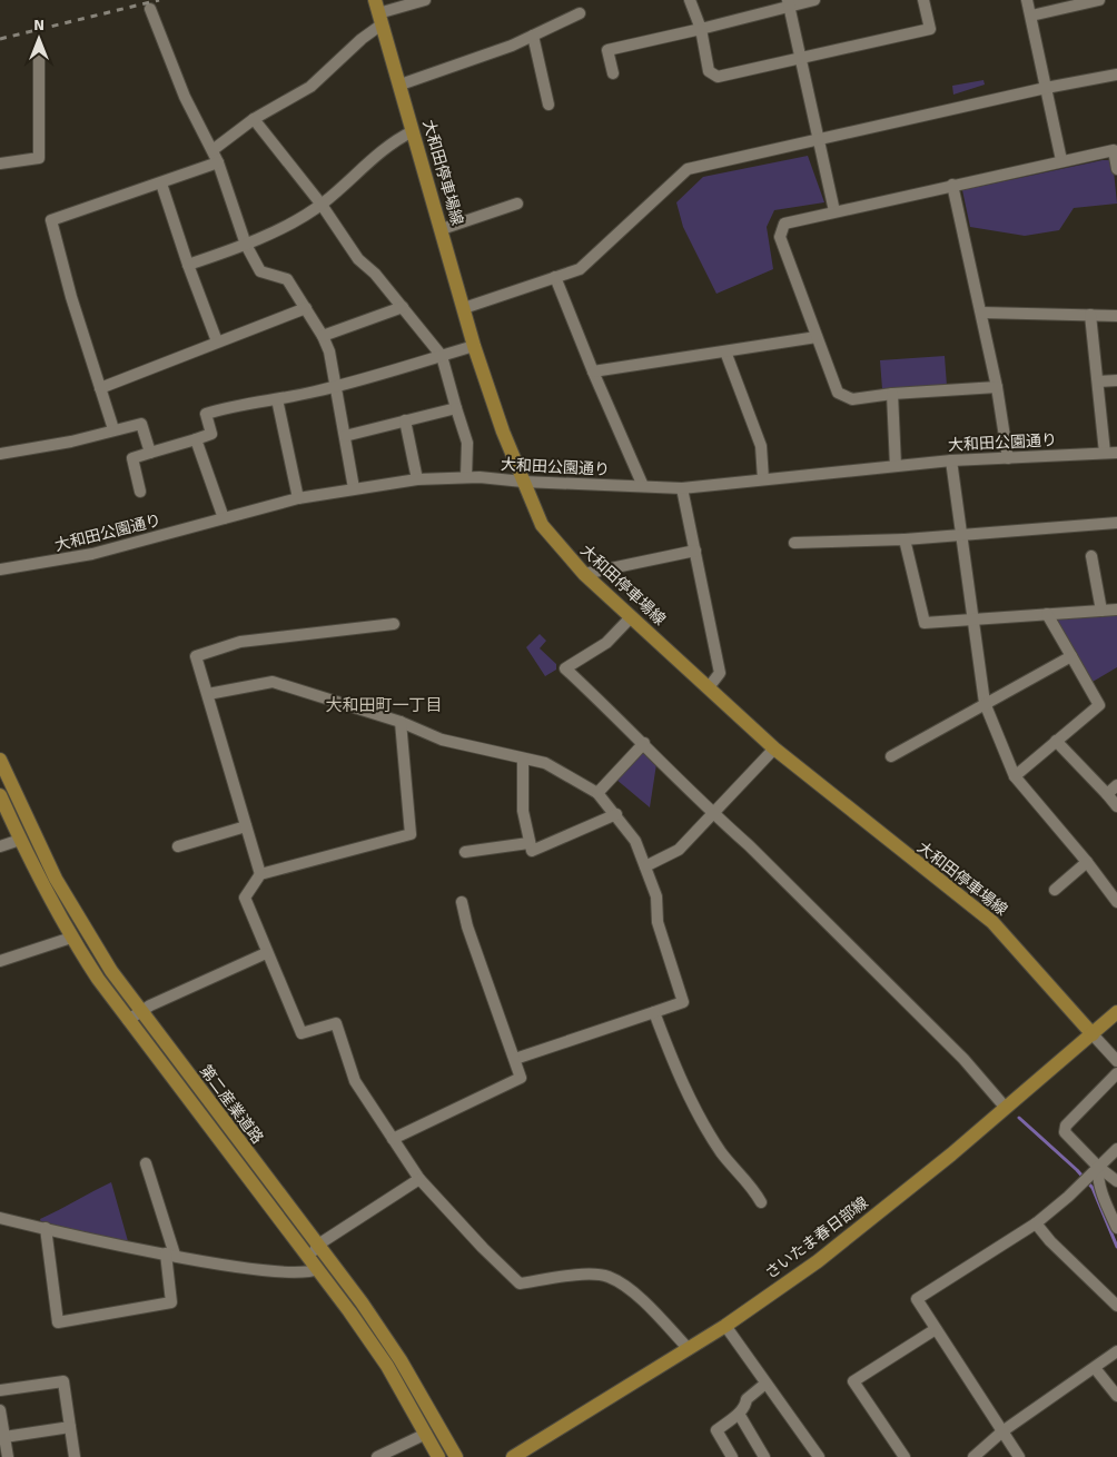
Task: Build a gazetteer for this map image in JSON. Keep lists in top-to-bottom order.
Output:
{
  "streets": {
    "main road": ["大和田停車場線", "第二産業道路", "さいたま春日部線"],
    "street": ["大和田公園通り"]
  },
  "crossings": [
    ["大和田停車場線", "大和田公園通り"],
    ["大和田停車場線", "さいたま春日部線"]
  ],
  "districts": ["大和田町一丁目"],
  "north": "top"
}
